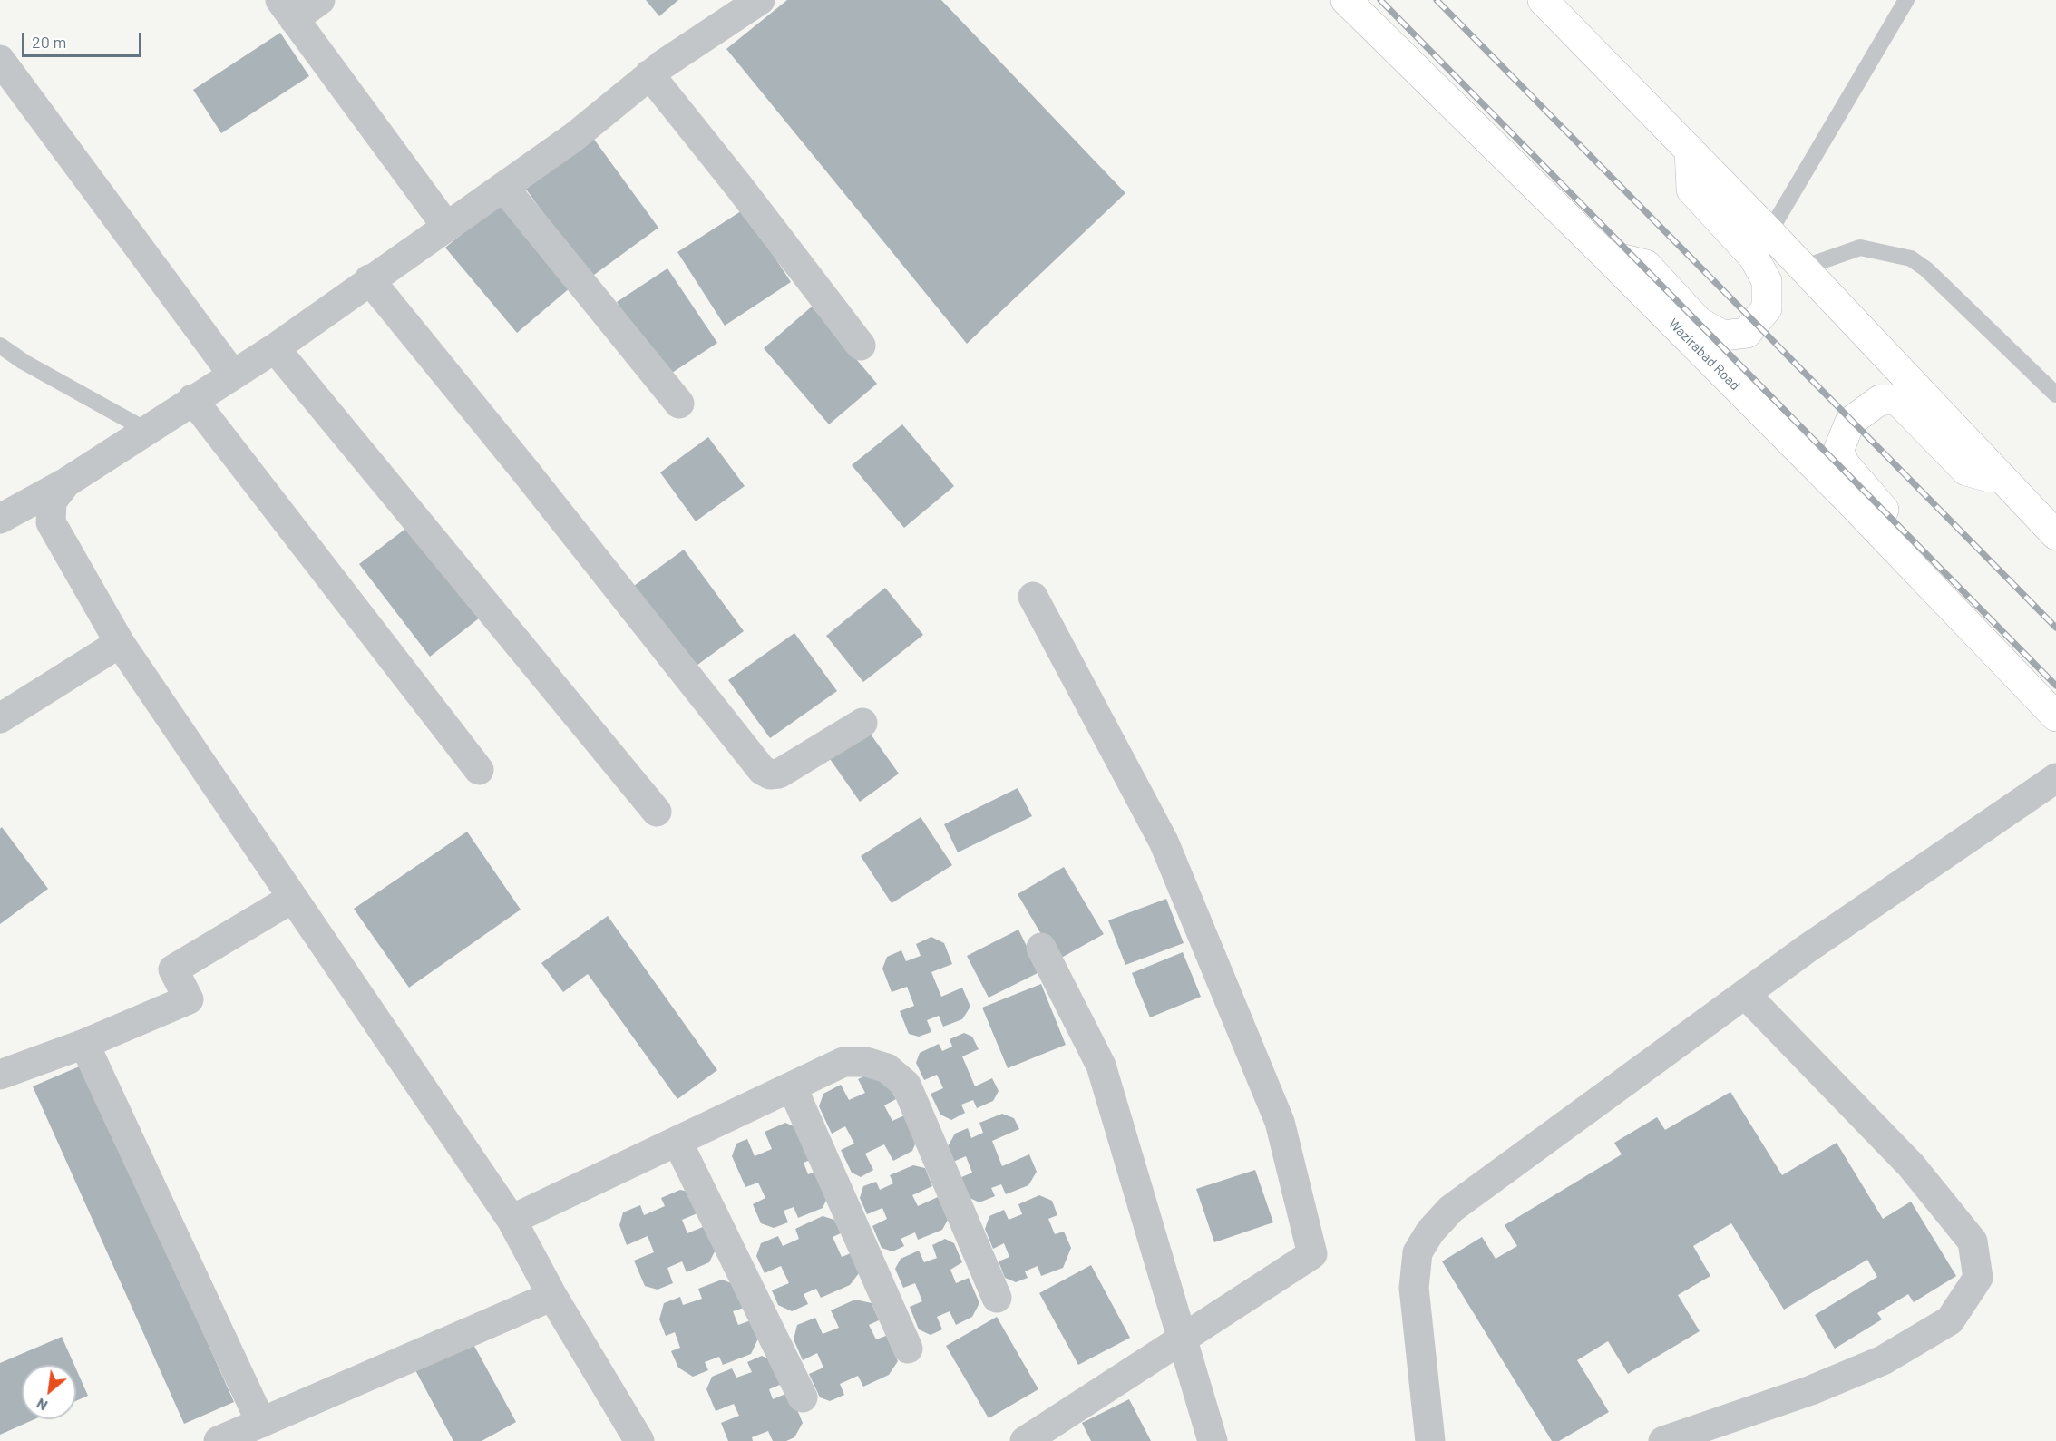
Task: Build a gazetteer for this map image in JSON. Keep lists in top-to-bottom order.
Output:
{
  "streets": {
    "highway": ["Wazirabad Road"]
  },
  "scale_bar": "20 m",
  "north": "bottom left"
}
